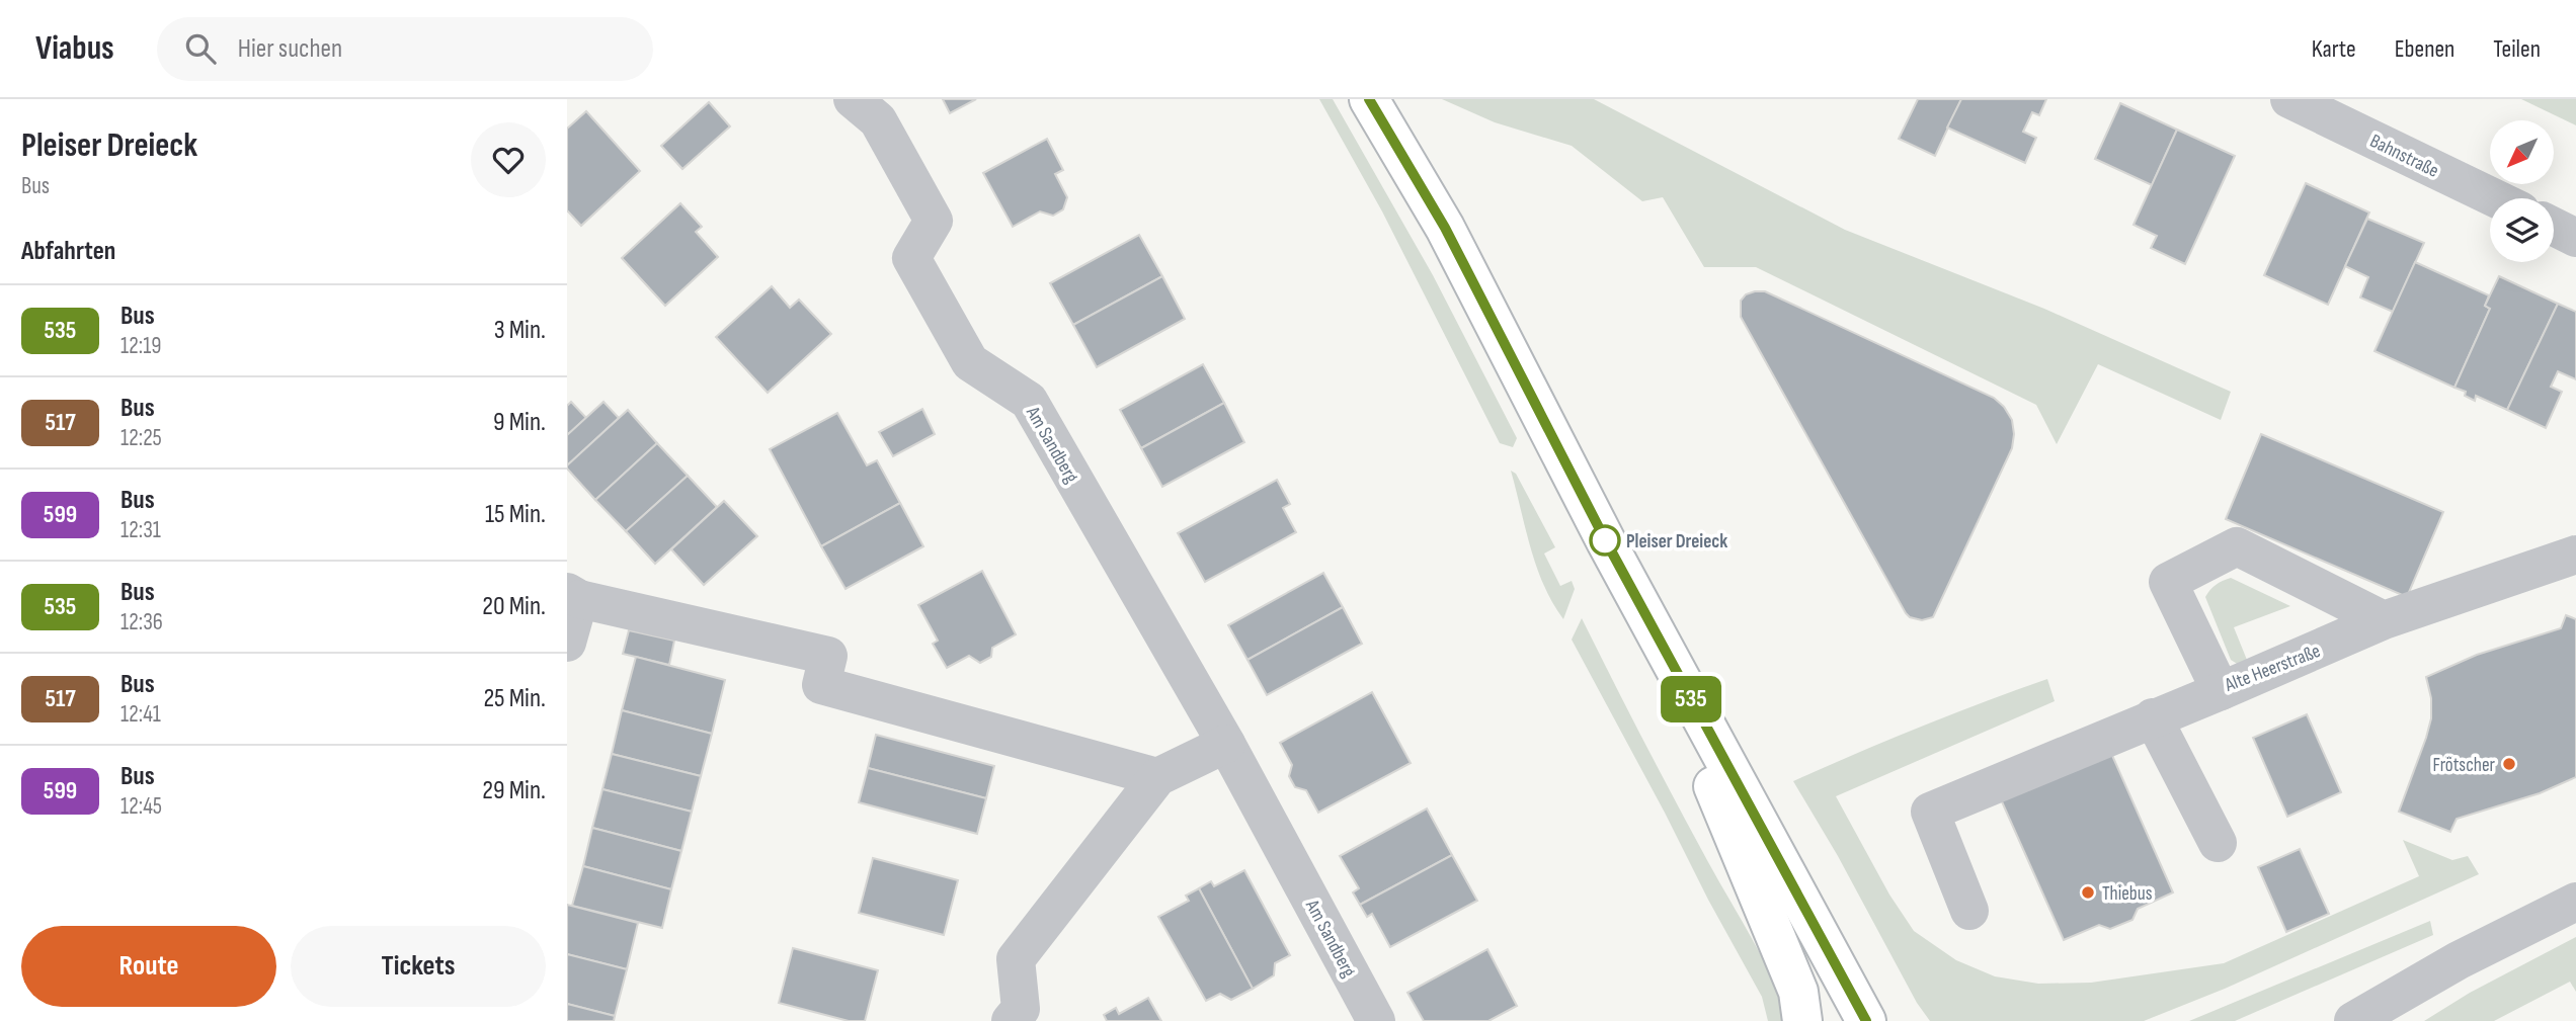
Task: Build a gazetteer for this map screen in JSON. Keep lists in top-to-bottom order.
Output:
{
  "streets": {
    "street": ["Bahnstraße", "Am Sandberg", "Alte Heerstraße"]
  },
  "places": ["Pleiser Dreieck", "Frötscher", "Thiebus"],
  "lines": ["bus line 535"],
  "north": "bottom left",
  "page": {
    "header": "Viabus",
    "search": "Hier suchen",
    "nav": ["Karte", "Ebenen", "Teilen"],
    "heading": [
      ["Pleiser Dreieck", "Bus"],
      "Abfahrten"
    ],
    "on_map": "535",
    "list": [
      {
        "mark": "535",
        "name": "Bus",
        "note": "12:19",
        "value": "3 Min."
      },
      {
        "mark": "517",
        "name": "Bus",
        "note": "12:25",
        "value": "9 Min."
      },
      {
        "mark": "599",
        "name": "Bus",
        "note": "12:31",
        "value": "15 Min."
      },
      {
        "mark": "535",
        "name": "Bus",
        "note": "12:36",
        "value": "20 Min."
      },
      {
        "mark": "517",
        "name": "Bus",
        "note": "12:41",
        "value": "25 Min."
      },
      {
        "mark": "599",
        "name": "Bus",
        "note": "12:45",
        "value": "29 Min."
      }
    ],
    "buttons": ["Route", "Tickets"]
  }
}
